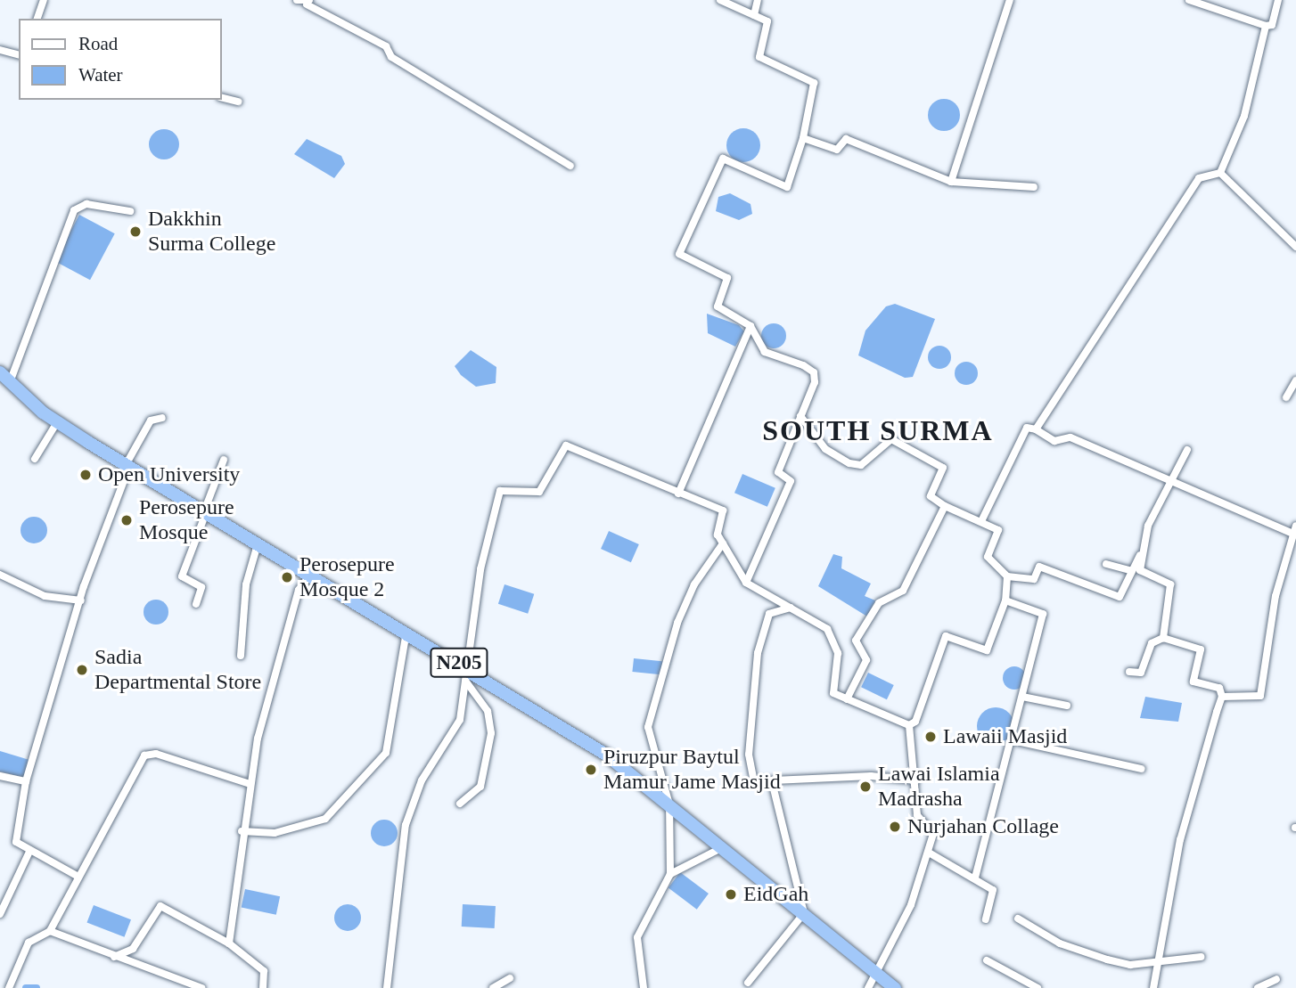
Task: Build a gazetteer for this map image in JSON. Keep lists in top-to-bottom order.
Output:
{
  "streets": {
    "highway": ["N205"]
  },
  "districts": ["SOUTH SURMA"],
  "places": [
    "Dakkhin Surma College",
    "Open University",
    "Perosepure Mosque",
    "Perosepure Mosque 2",
    "Sadia Departmental Store",
    "Lawaii Masjid",
    "Piruzpur Baytul Mamur Jame Masjid",
    "Lawai Islamia Madrasha",
    "Nurjahan Collage",
    "EidGah"
  ],
  "legend": ["Road", "Water"]
}
